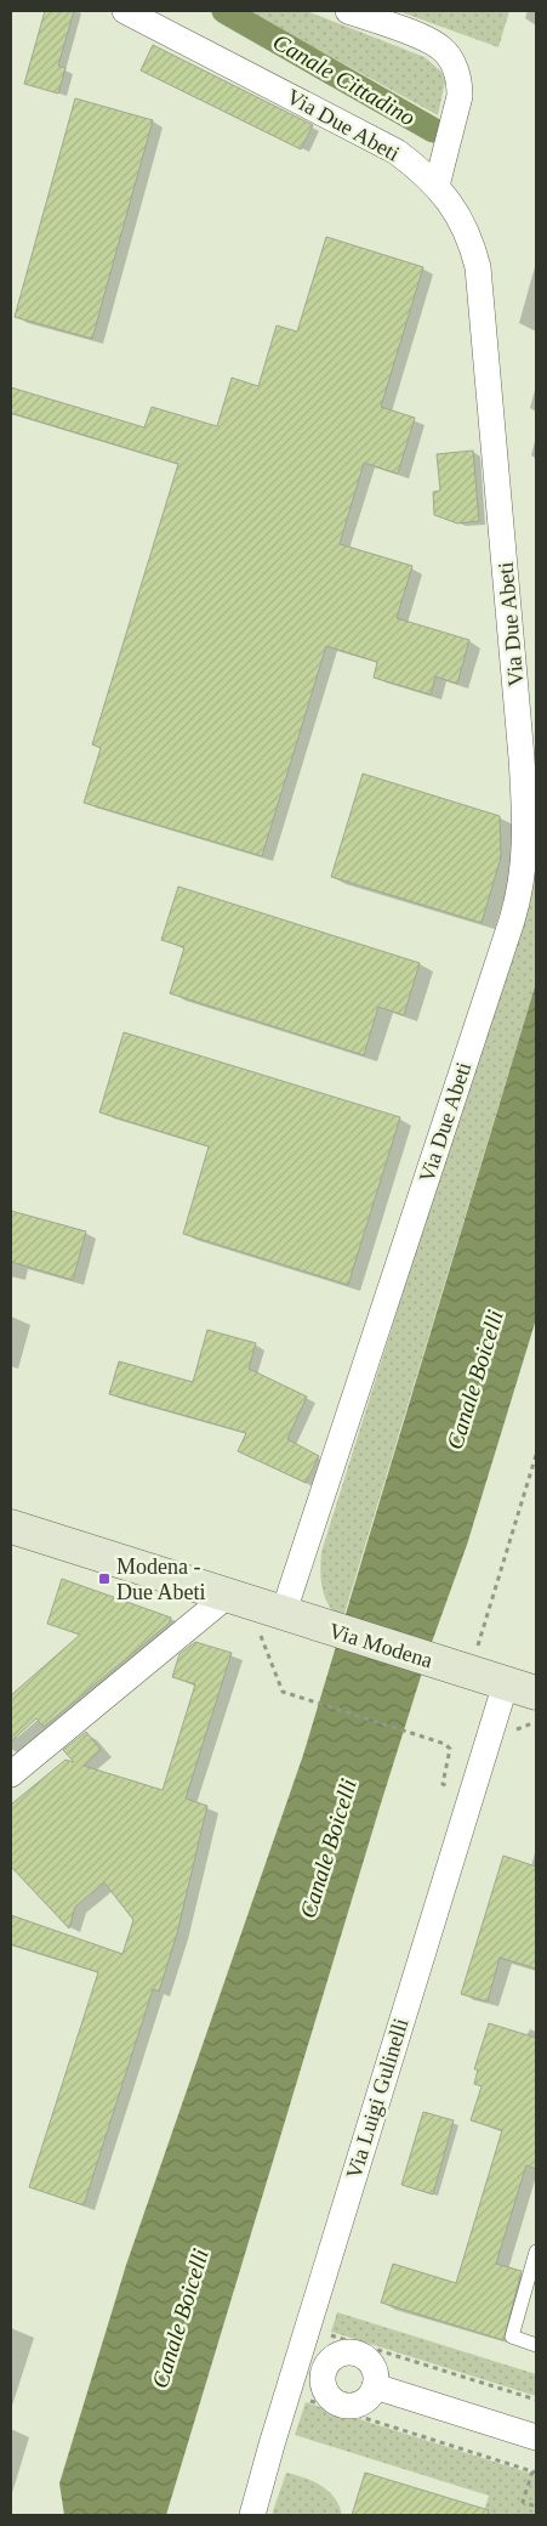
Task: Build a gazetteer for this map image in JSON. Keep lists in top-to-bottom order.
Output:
{
  "streets": {
    "main road": ["Via Modena"],
    "street": ["Via Due Abeti", "Via Luigi Gulinelli"]
  },
  "crossings": [
    ["Via Due Abeti", "Via Modena"],
    ["Via Modena", "Via Luigi Gulinelli"]
  ],
  "water": ["Canale Cittadino", "Canale Boicelli"],
  "places": {
    "transit": ["Modena - Due Abeti"]
  }
}
